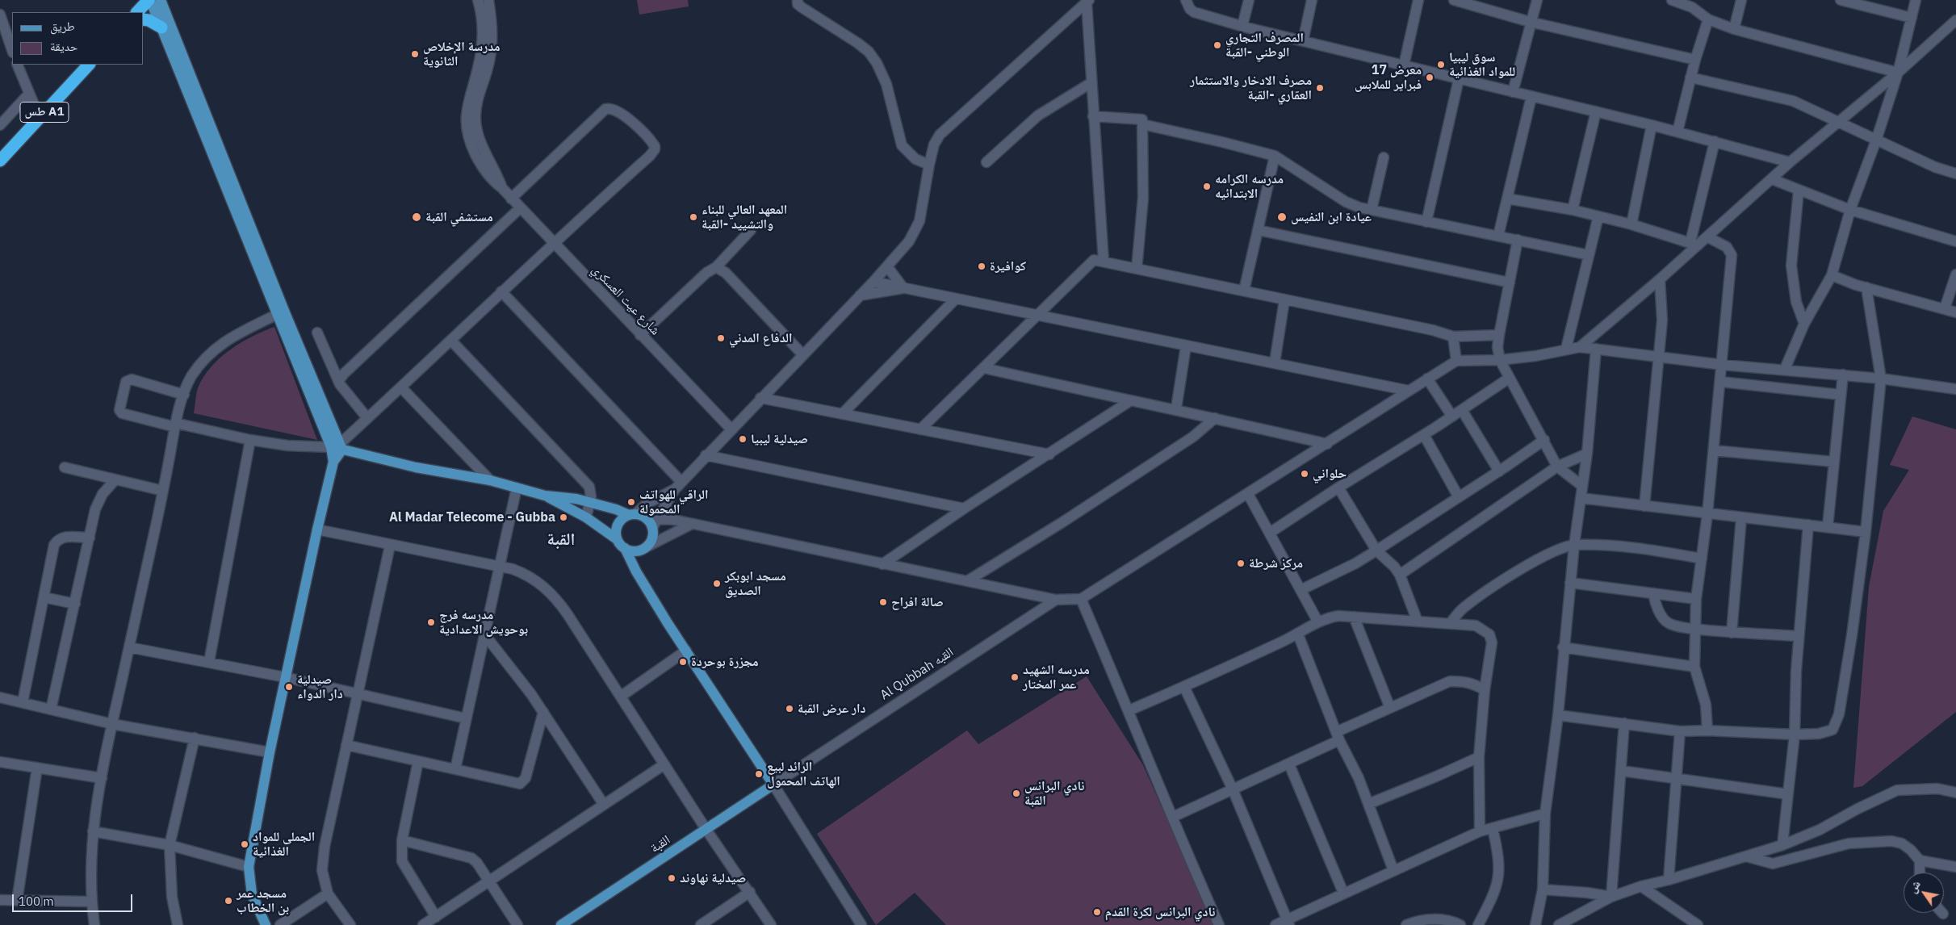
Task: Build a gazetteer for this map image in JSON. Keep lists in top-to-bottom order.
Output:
{
  "streets": {
    "highway": ["طس A1"],
    "main road": ["القبة"],
    "street": ["شارع عيت العسكري", "Al Qubbah القبه"]
  },
  "crossings": [
    ["Al Qubbah القبه", "القبة"]
  ],
  "districts": ["القبة"],
  "places": [
    "المصرف التجاري الوطني -القبة",
    "مدرسة الإخلاص الثانوية",
    "سوق ليبيا للمواد الغذائية",
    "معرض 17 فبراير للملابس",
    "مصرف الادخار والاستثمار العقاري -القبة",
    "مدرسه الكرامه الابتدائيه",
    "مستشفي القبة",
    "المعهد العالي للبناء والتشييد -القبة",
    "عيادة ابن النفيس",
    "كوافيرة",
    "الدفاع المدني",
    "صيدلية ليبيا",
    "حلواني",
    "الراقي للهواتف المحمولة",
    "Al Madar Telecome - Gubba",
    "مركز شرطة",
    "مسجد ابوبكر الصديق",
    "صالة افراح",
    "مدرسه فرج بوحويش الاعدادية",
    "مجزرة بوحردة",
    "مدرسه الشهيد عمر المختار",
    "صيدلية دار الدواء",
    "دار عرض القبة",
    "الرائد لبيع الهاتف المحمول",
    "نادي البرانس القبة",
    "الجملي للمواد الغذائية",
    "صيدلية نهاوند",
    "مسجد عمر بن الخطاب",
    "نادي البرانس لكرة القدم"
  ],
  "legend": ["طريق", "حديقة"],
  "scale_bar": "100 m",
  "north": "top left"
}
